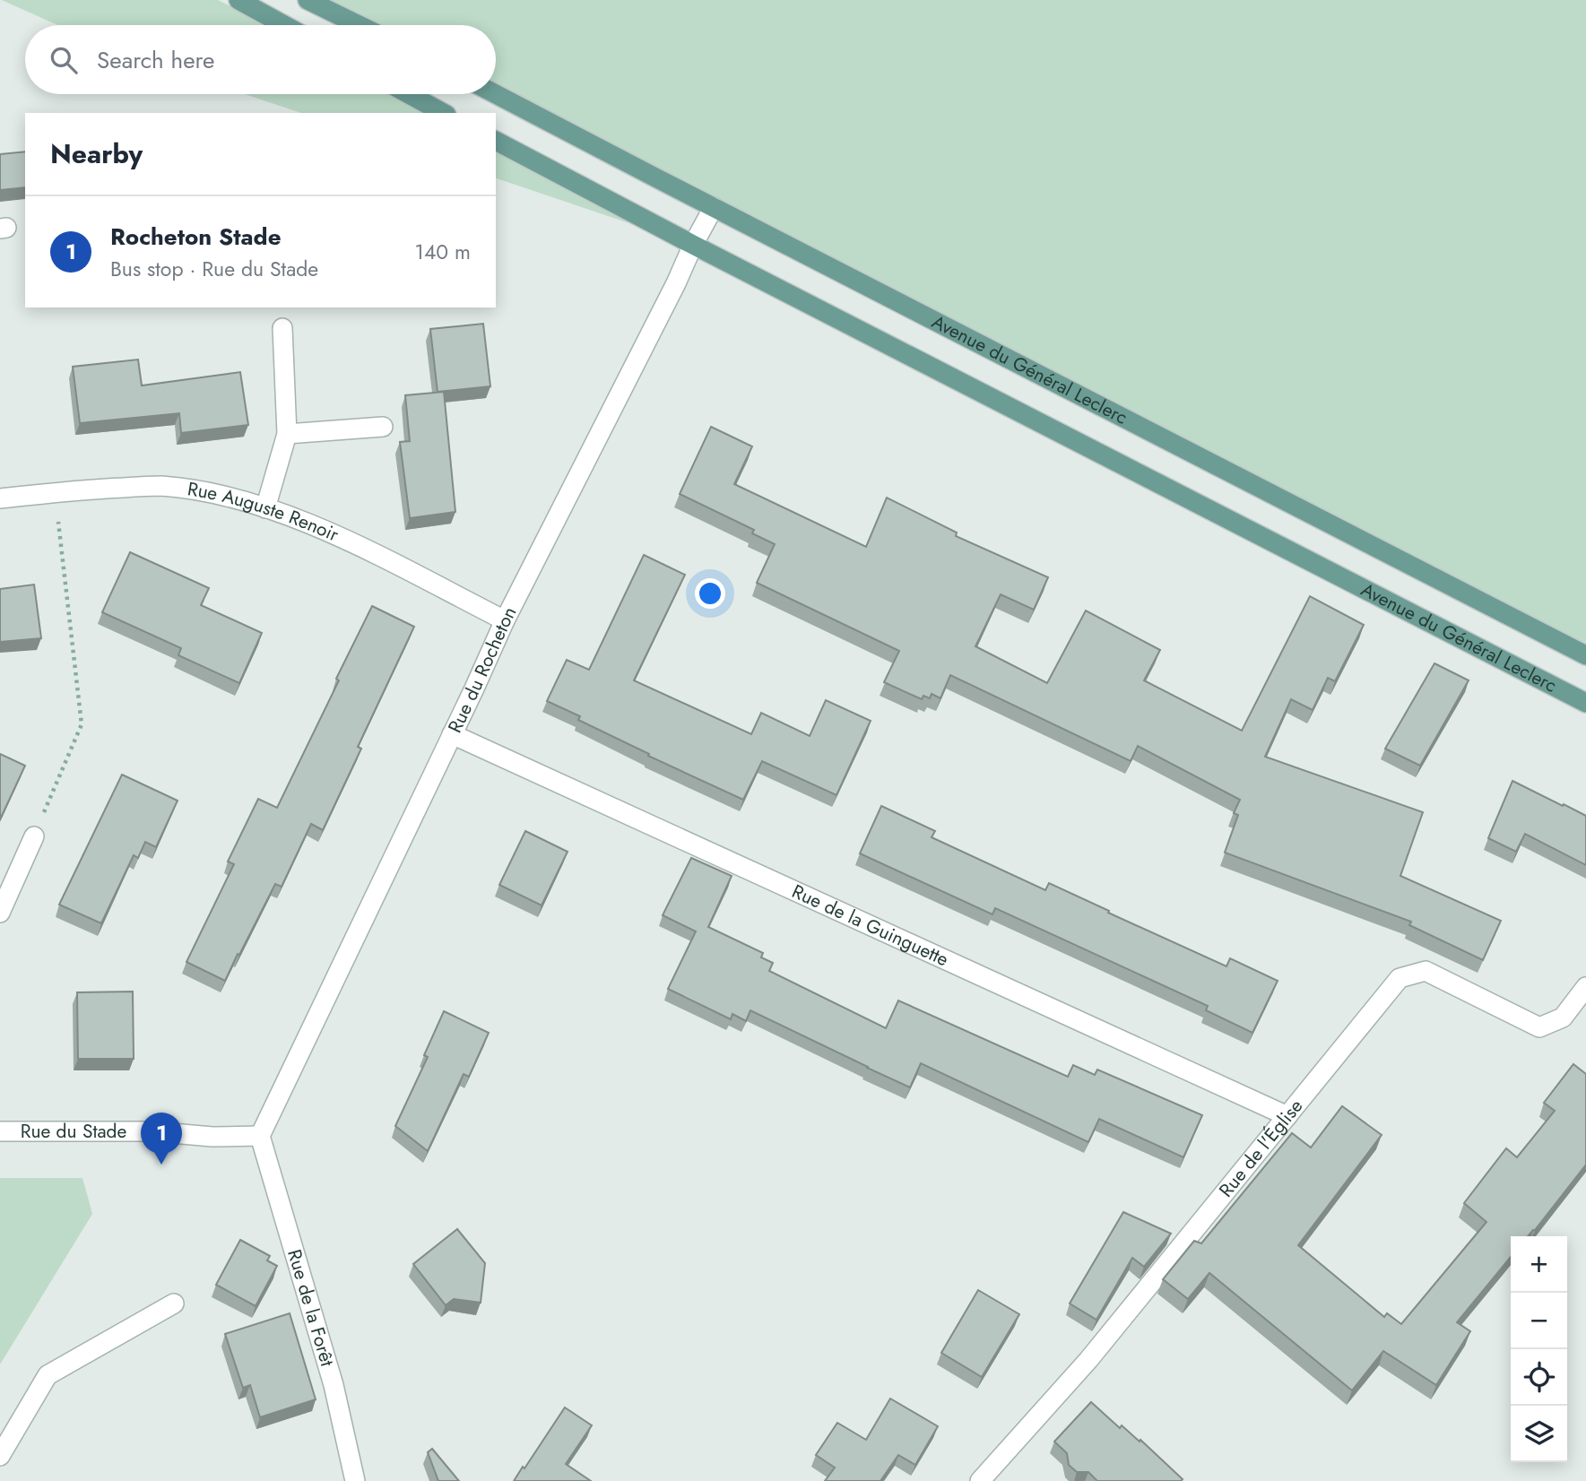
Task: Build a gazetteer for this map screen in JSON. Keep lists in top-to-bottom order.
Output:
{
  "streets": {
    "main road": ["Avenue du Général Leclerc"],
    "street": [
      "Rue Auguste Renoir",
      "Rue du Rocheton",
      "Rue de la Guinguette",
      "Rue du Stade",
      "Rue de l'Église",
      "Rue de la Forêt"
    ]
  },
  "crossings": [
    ["Avenue du Général Leclerc", "Rue du Rocheton"],
    ["Rue Auguste Renoir", "Rue du Rocheton"],
    ["Rue du Rocheton", "Rue de la Guinguette"],
    ["Rue du Rocheton", "Rue du Stade"],
    ["Rue du Rocheton", "Rue de la Forêt"],
    ["Rue de la Guinguette", "Rue de l'Église"],
    ["Rue du Stade", "Rue de la Forêt"]
  ],
  "page": {
    "search": "Search here",
    "heading": "Nearby",
    "list": [
      {
        "mark": "1",
        "name": "Rocheton Stade",
        "note": "Bus stop · Rue du Stade",
        "value": "140 m"
      }
    ],
    "pins": "1",
    "map_buttons": ["+", "−"]
  }
}
